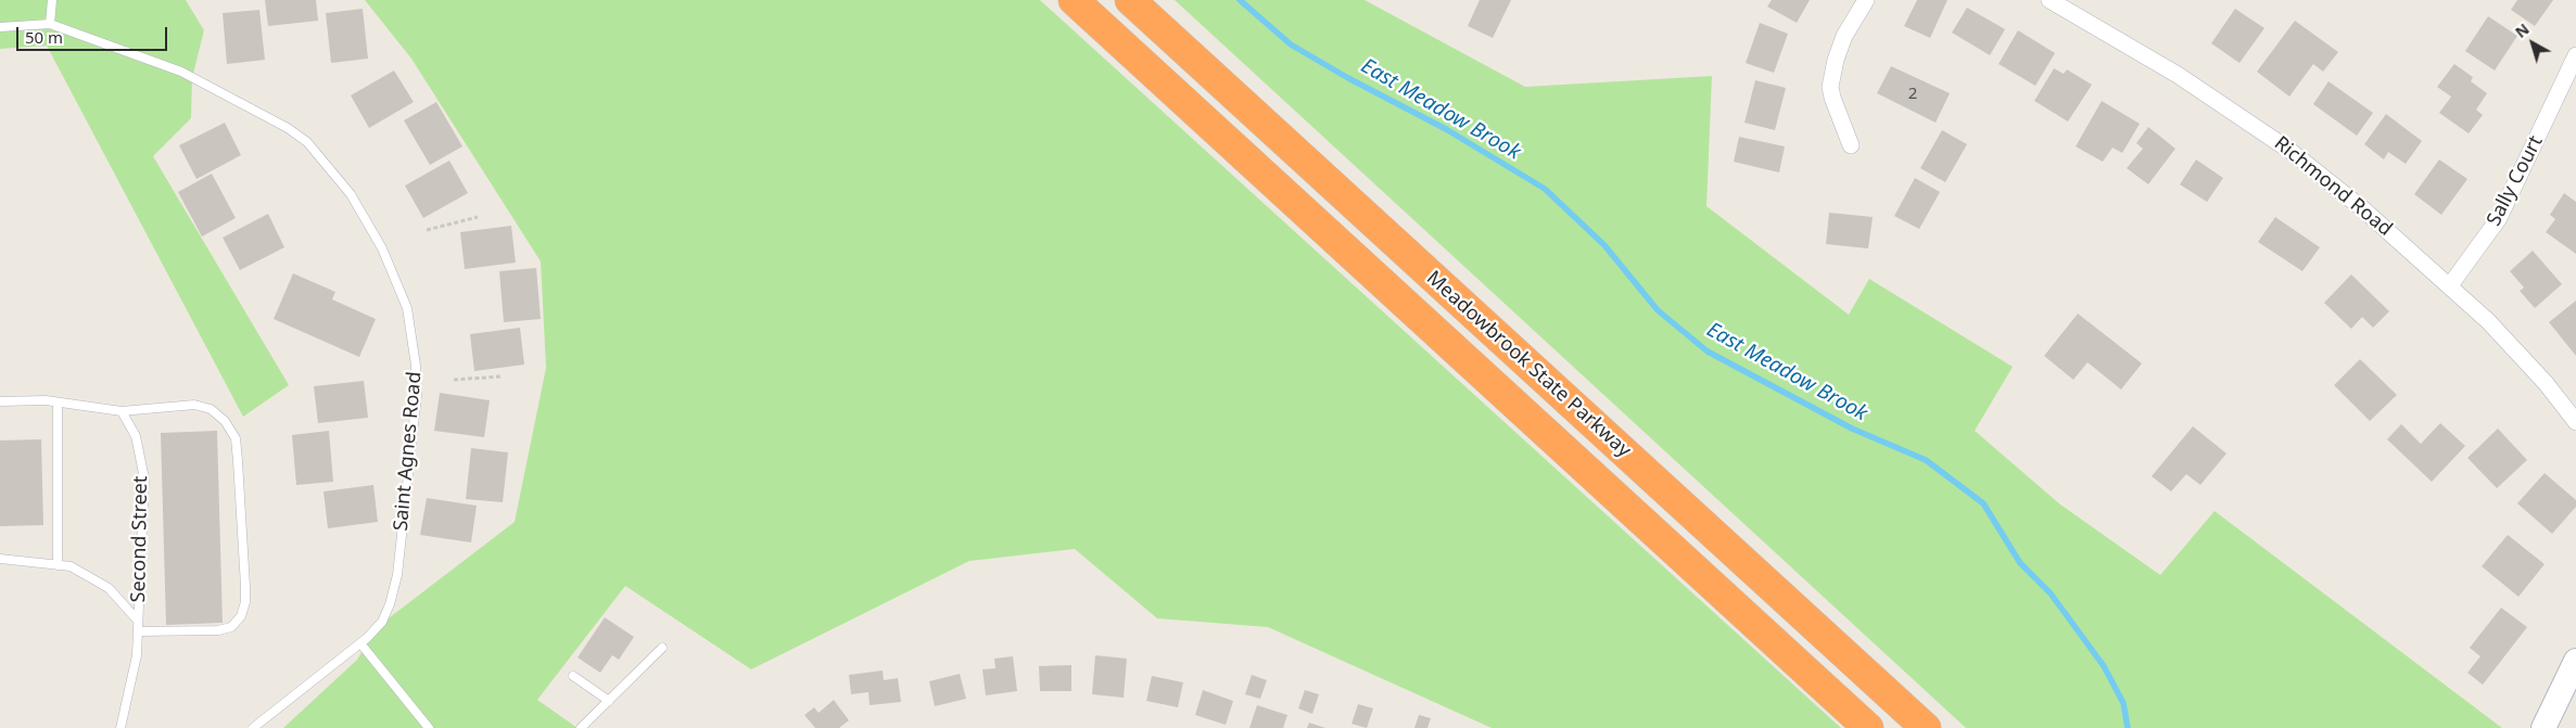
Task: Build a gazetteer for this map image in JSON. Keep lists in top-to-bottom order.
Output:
{
  "streets": {
    "highway": ["Meadowbrook State Parkway"],
    "street": ["Sally Court", "Richmond Road"],
    "lane": ["Saint Agnes Road", "Second Street"]
  },
  "crossings": [
    ["Sally Court", "Richmond Road"]
  ],
  "water": ["East Meadow Brook"],
  "house_numbers": ["2"],
  "scale_bar": "50 m",
  "north": "top left"
}
